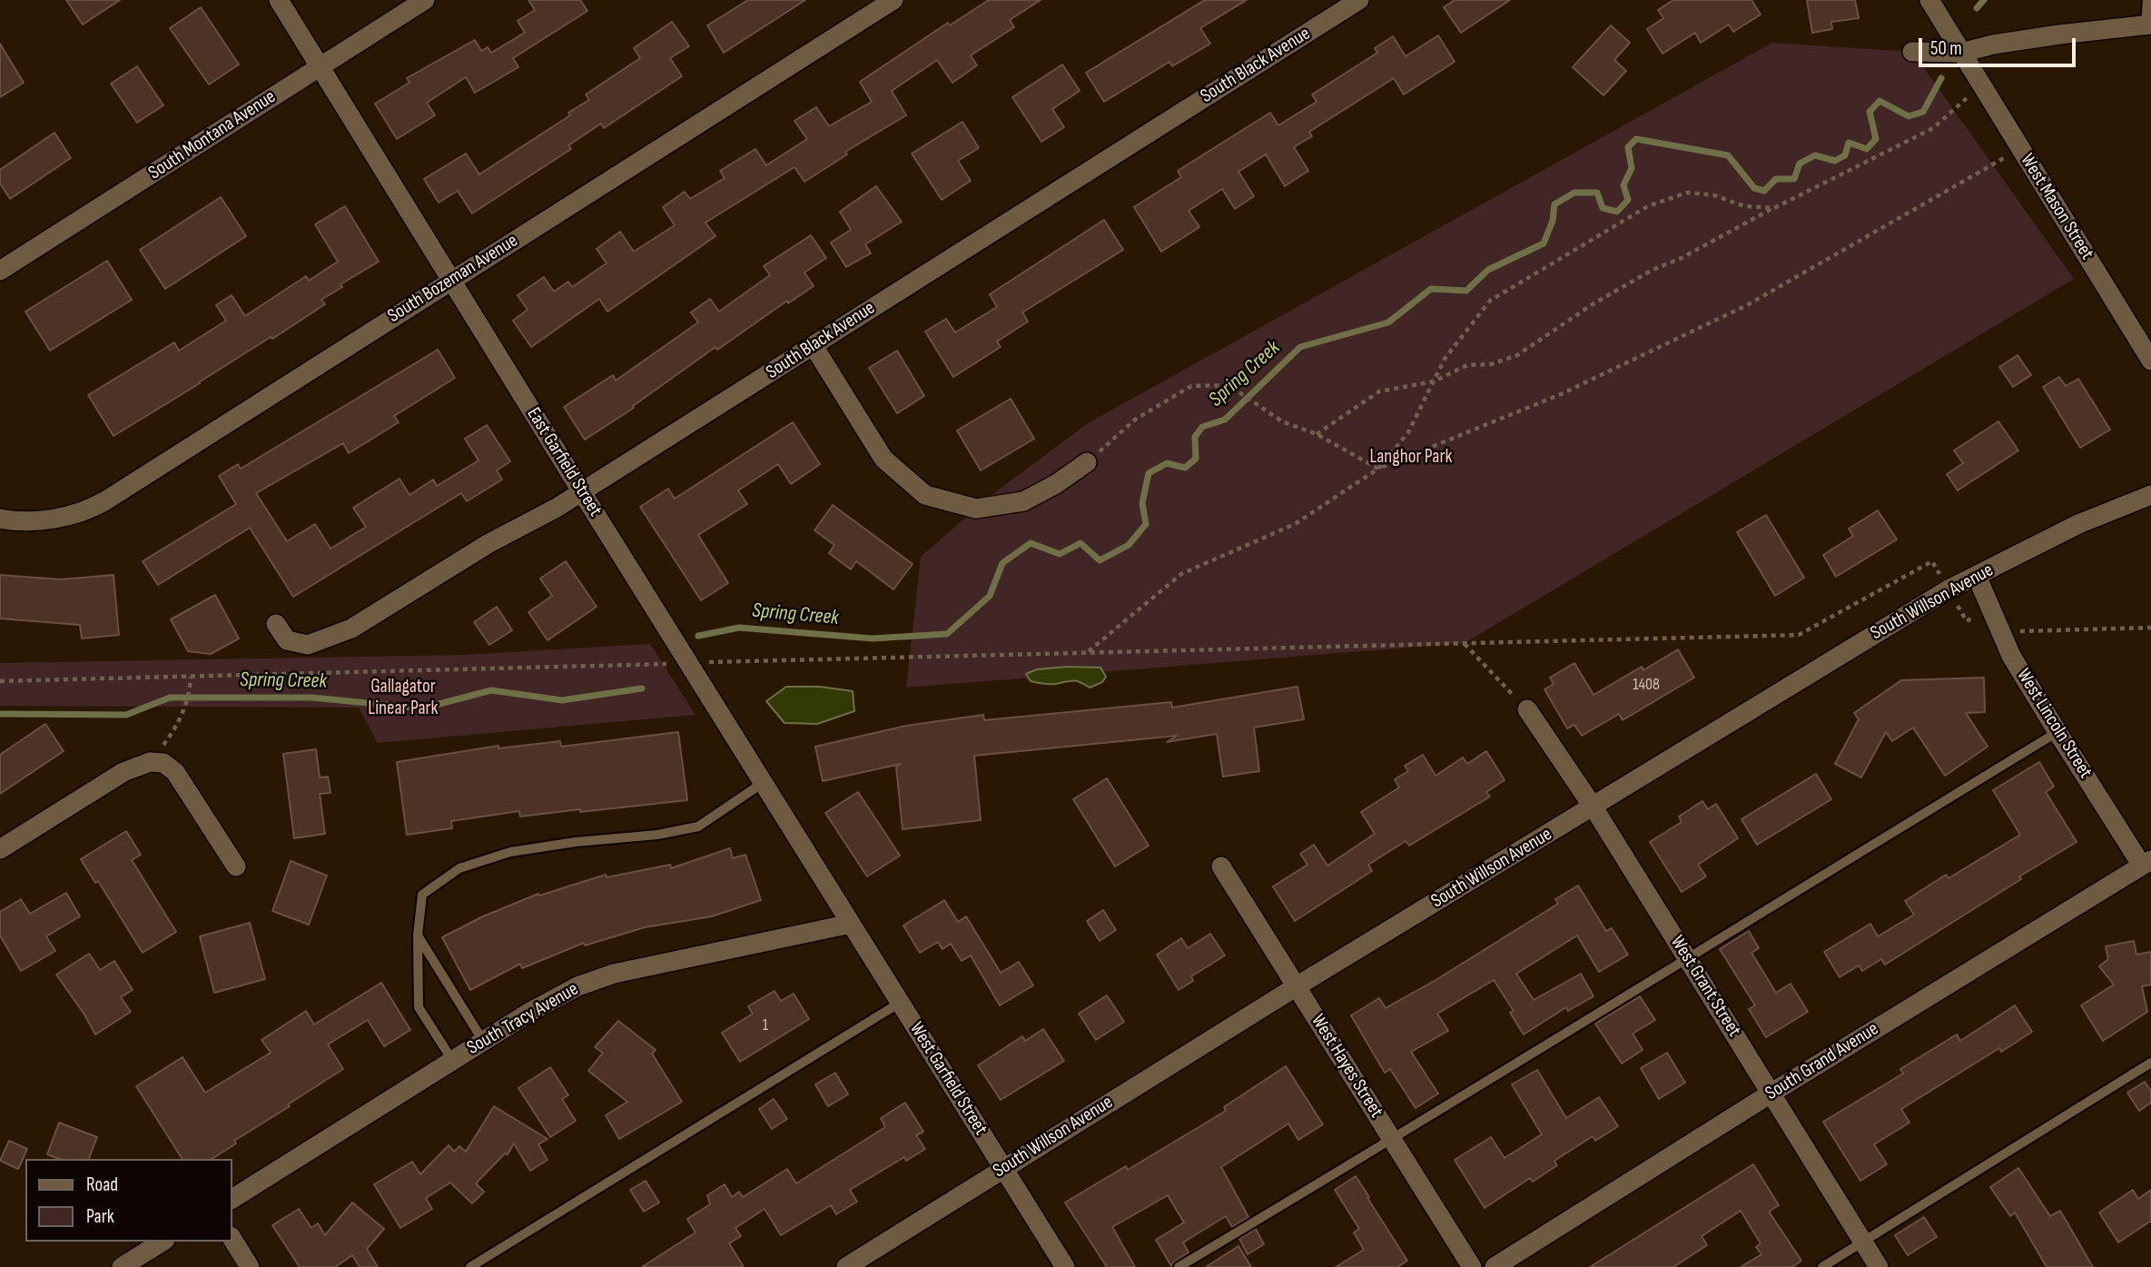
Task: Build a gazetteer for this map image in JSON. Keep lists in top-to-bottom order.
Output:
{
  "streets": {
    "street": [
      "South Black Avenue",
      "South Montana Avenue",
      "West Mason Street",
      "South Bozeman Avenue",
      "East Garfield Street",
      "South Willson Avenue",
      "West Lincoln Street",
      "West Grant Street",
      "South Tracy Avenue",
      "South Grand Avenue",
      "West Hayes Street",
      "West Garfield Street"
    ]
  },
  "crossings": [
    ["South Black Avenue", "East Garfield Street"],
    ["South Montana Avenue", "East Garfield Street"],
    ["South Bozeman Avenue", "East Garfield Street"],
    ["East Garfield Street", "South Tracy Avenue"],
    ["East Garfield Street", "West Garfield Street"],
    ["South Willson Avenue", "West Lincoln Street"],
    ["South Willson Avenue", "West Grant Street"],
    ["South Willson Avenue", "West Hayes Street"],
    ["South Willson Avenue", "West Garfield Street"],
    ["West Lincoln Street", "South Grand Avenue"],
    ["West Grant Street", "South Grand Avenue"],
    ["South Tracy Avenue", "West Garfield Street"]
  ],
  "water": ["Spring Creek"],
  "parks": ["Langhor Park", "Gallagator Linear Park"],
  "house_numbers": ["1408", "1"],
  "legend": ["Road", "Park"],
  "scale_bar": "50 m"
}
